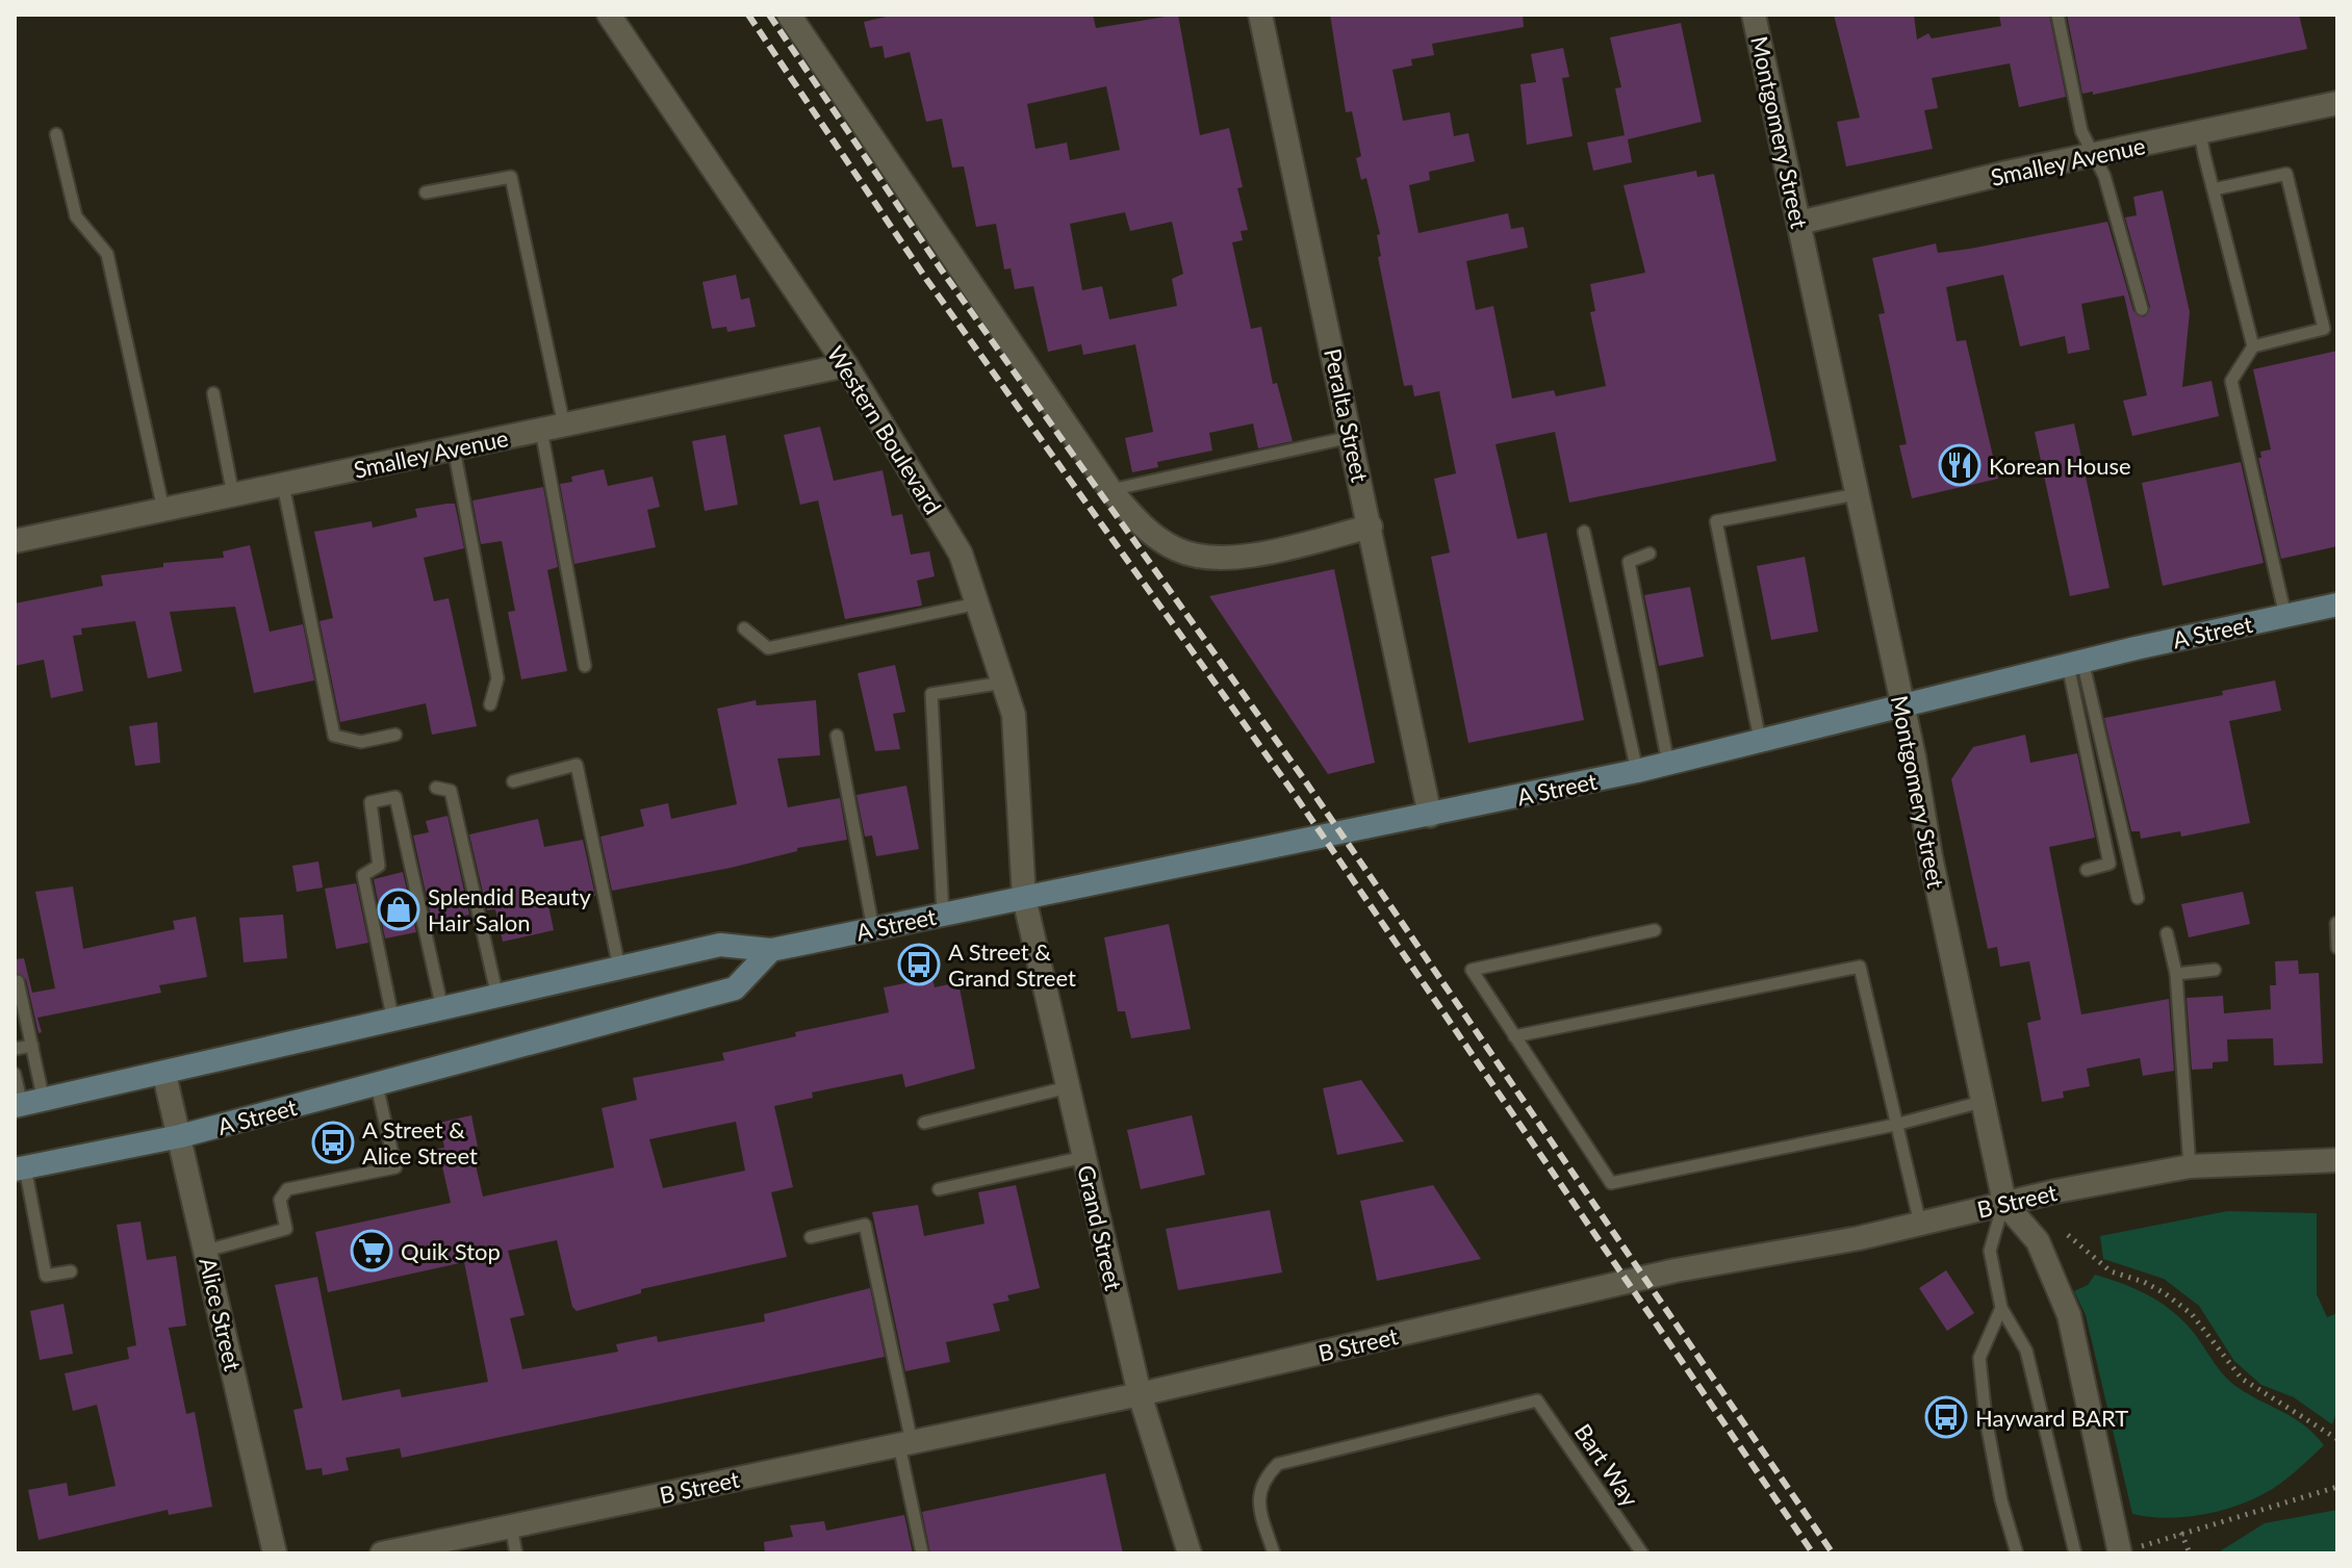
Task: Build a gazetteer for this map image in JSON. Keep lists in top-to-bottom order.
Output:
{
  "streets": {
    "main road": ["A Street"],
    "street": [
      "Montgomery Street",
      "Smalley Avenue",
      "Peralta Street",
      "Western Boulevard",
      "B Street",
      "Grand Street",
      "Alice Street"
    ],
    "lane": ["Bart Way"]
  },
  "crossings": [
    ["Montgomery Street", "Smalley Avenue"],
    ["Montgomery Street", "A Street"],
    ["Montgomery Street", "B Street"],
    ["Smalley Avenue", "Western Boulevard"],
    ["Peralta Street", "A Street"],
    ["Western Boulevard", "A Street"],
    ["Western Boulevard", "Grand Street"],
    ["A Street", "Grand Street"],
    ["A Street", "Alice Street"],
    ["B Street", "Grand Street"]
  ],
  "places": {
    "restaurant": ["Korean House"],
    "shop": ["Splendid Beauty Hair Salon"],
    "bus stop": ["A Street & Grand Street", "A Street & Alice Street", "Hayward BART"],
    "supermarket": ["Quik Stop"]
  }
}
